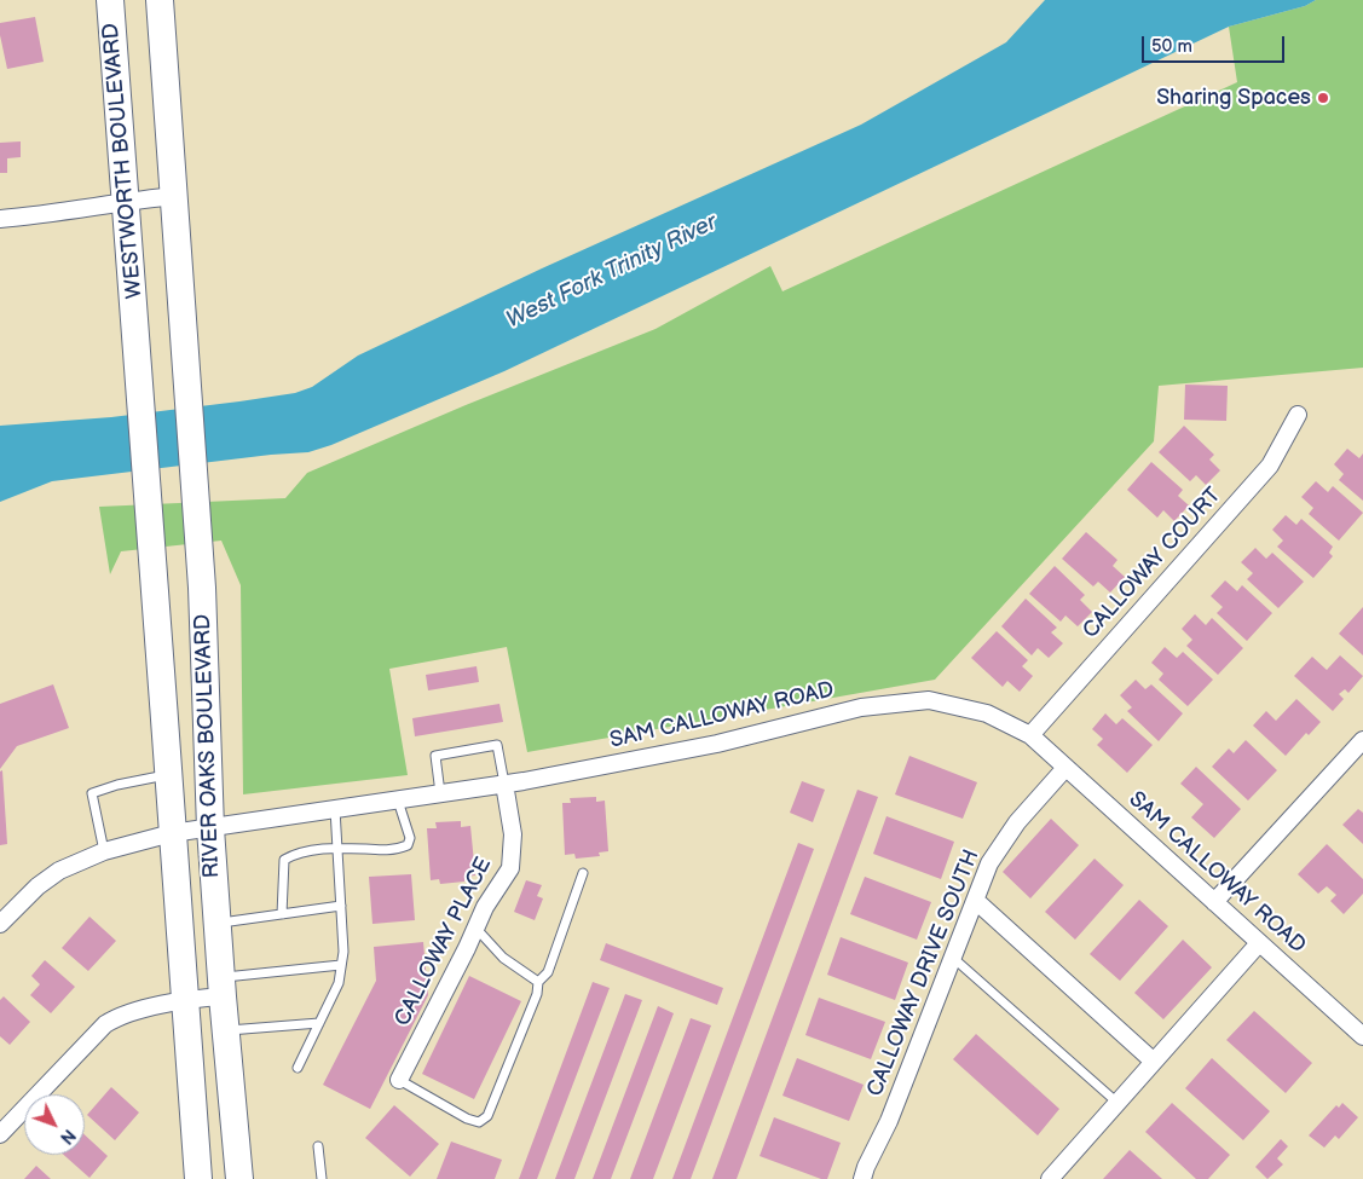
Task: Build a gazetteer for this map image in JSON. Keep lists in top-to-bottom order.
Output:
{
  "streets": {
    "main road": ["WESTWORTH BOULEVARD", "RIVER OAKS BOULEVARD"],
    "street": [
      "CALLOWAY COURT",
      "SAM CALLOWAY ROAD",
      "CALLOWAY PLACE",
      "CALLOWAY DRIVE SOUTH"
    ]
  },
  "crossings": [
    ["WESTWORTH BOULEVARD", "RIVER OAKS BOULEVARD"],
    ["CALLOWAY COURT", "SAM CALLOWAY ROAD"],
    ["SAM CALLOWAY ROAD", "RIVER OAKS BOULEVARD"],
    ["SAM CALLOWAY ROAD", "CALLOWAY PLACE"],
    ["SAM CALLOWAY ROAD", "CALLOWAY DRIVE SOUTH"]
  ],
  "water": ["West Fork Trinity River"],
  "places": ["Sharing Spaces"],
  "scale_bar": "50 m",
  "north": "bottom right"
}
